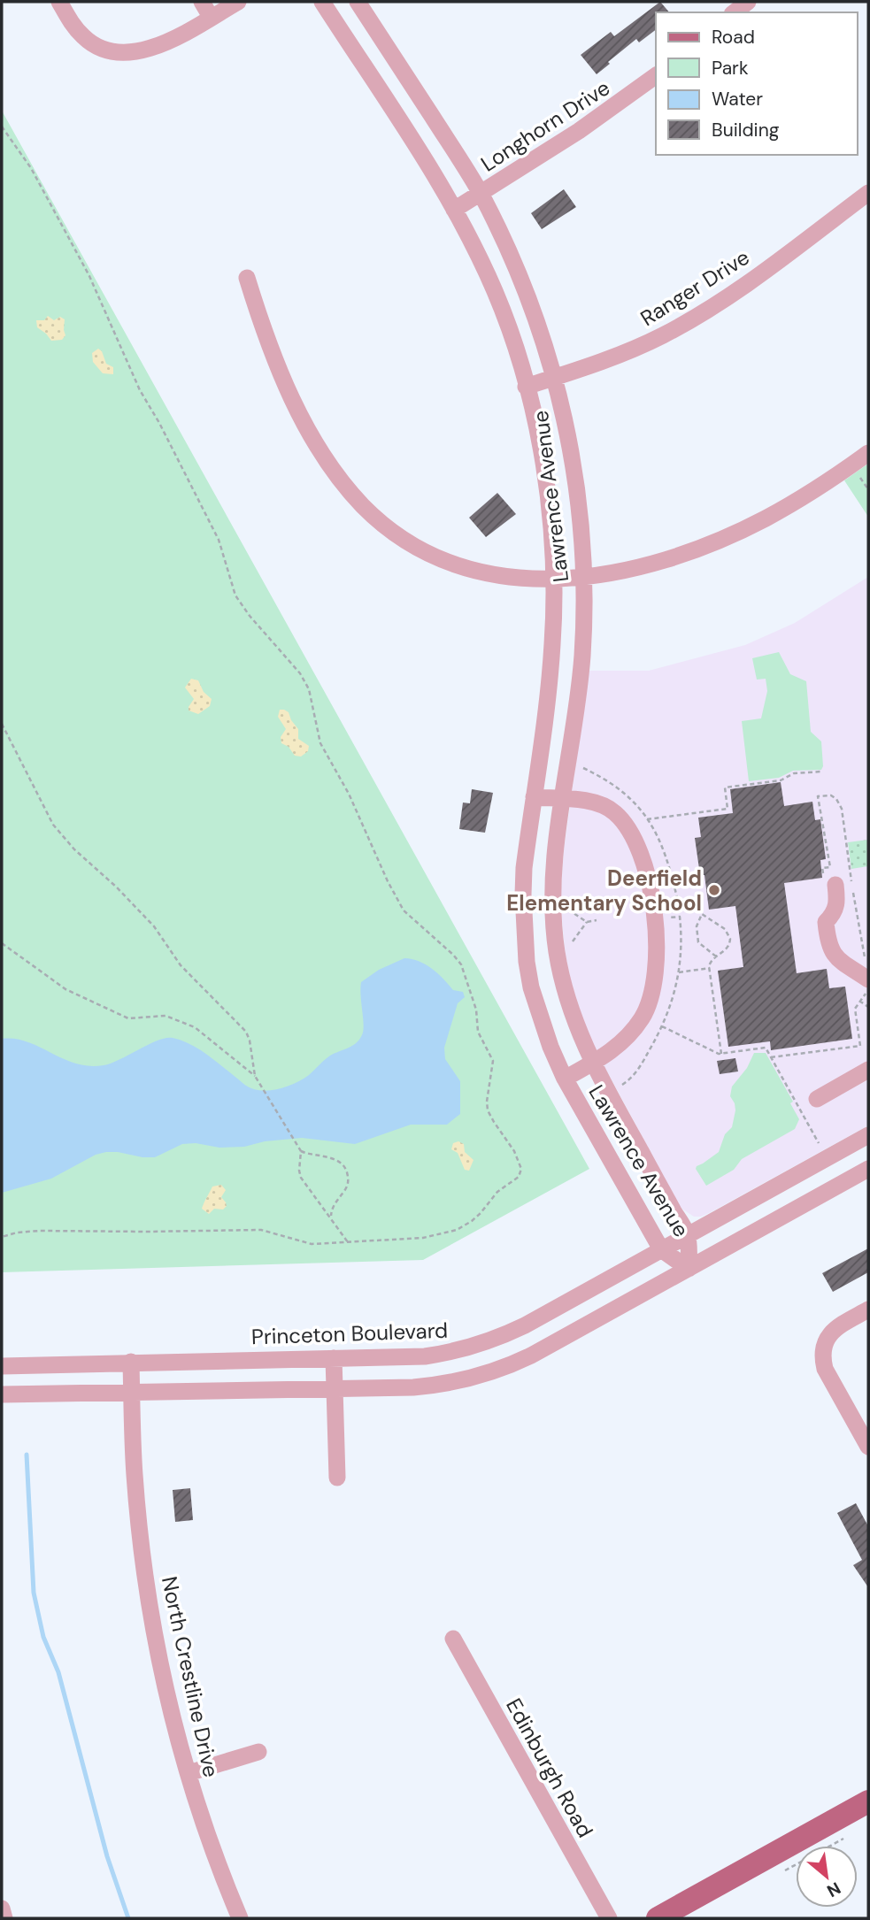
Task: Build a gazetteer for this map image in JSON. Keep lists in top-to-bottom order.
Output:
{
  "streets": {
    "street": [
      "Longhorn Drive",
      "Ranger Drive",
      "Lawrence Avenue",
      "Princeton Boulevard",
      "North Crestline Drive",
      "Edinburgh Road"
    ]
  },
  "crossings": [
    ["Longhorn Drive", "Lawrence Avenue"],
    ["Ranger Drive", "Lawrence Avenue"],
    ["Lawrence Avenue", "Princeton Boulevard"],
    ["Princeton Boulevard", "North Crestline Drive"]
  ],
  "places": ["Deerfield Elementary School"],
  "legend": [
    "Road",
    "Park",
    "Water",
    "Building"
  ],
  "north": "bottom right"
}
